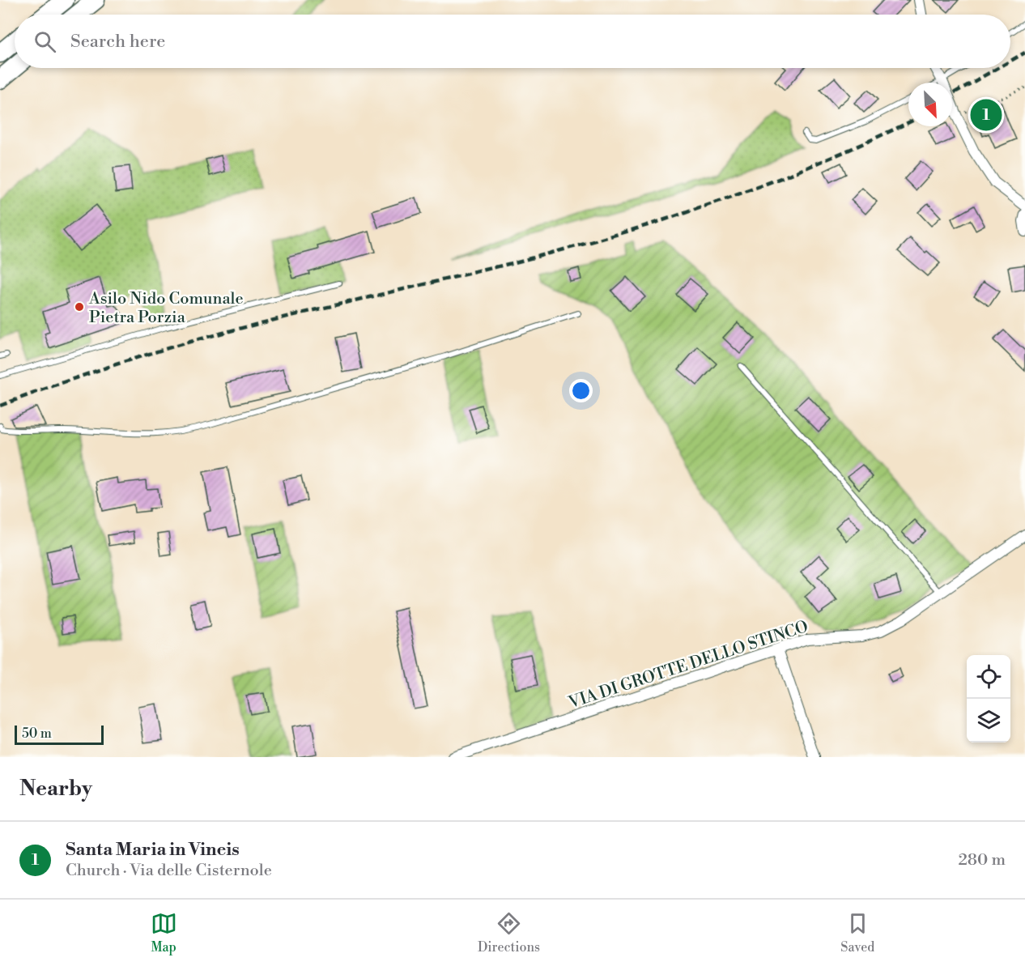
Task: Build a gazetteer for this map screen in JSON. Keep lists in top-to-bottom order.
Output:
{
  "streets": {
    "street": ["VIA DI GROTTE DELLO STINCO"]
  },
  "places": ["Asilo Nido Comunale Pietra Porzia"],
  "scale_bar": "50 m",
  "north": "bottom right",
  "page": {
    "search": "Search here",
    "pins": "1",
    "scale": "50 m",
    "heading": "Nearby",
    "list": [
      {
        "mark": "1",
        "name": "Santa Maria in Vineis",
        "note": "Church · Via delle Cisternole",
        "value": "280 m"
      }
    ],
    "nav": ["Map", "Directions", "Saved"]
  }
}
